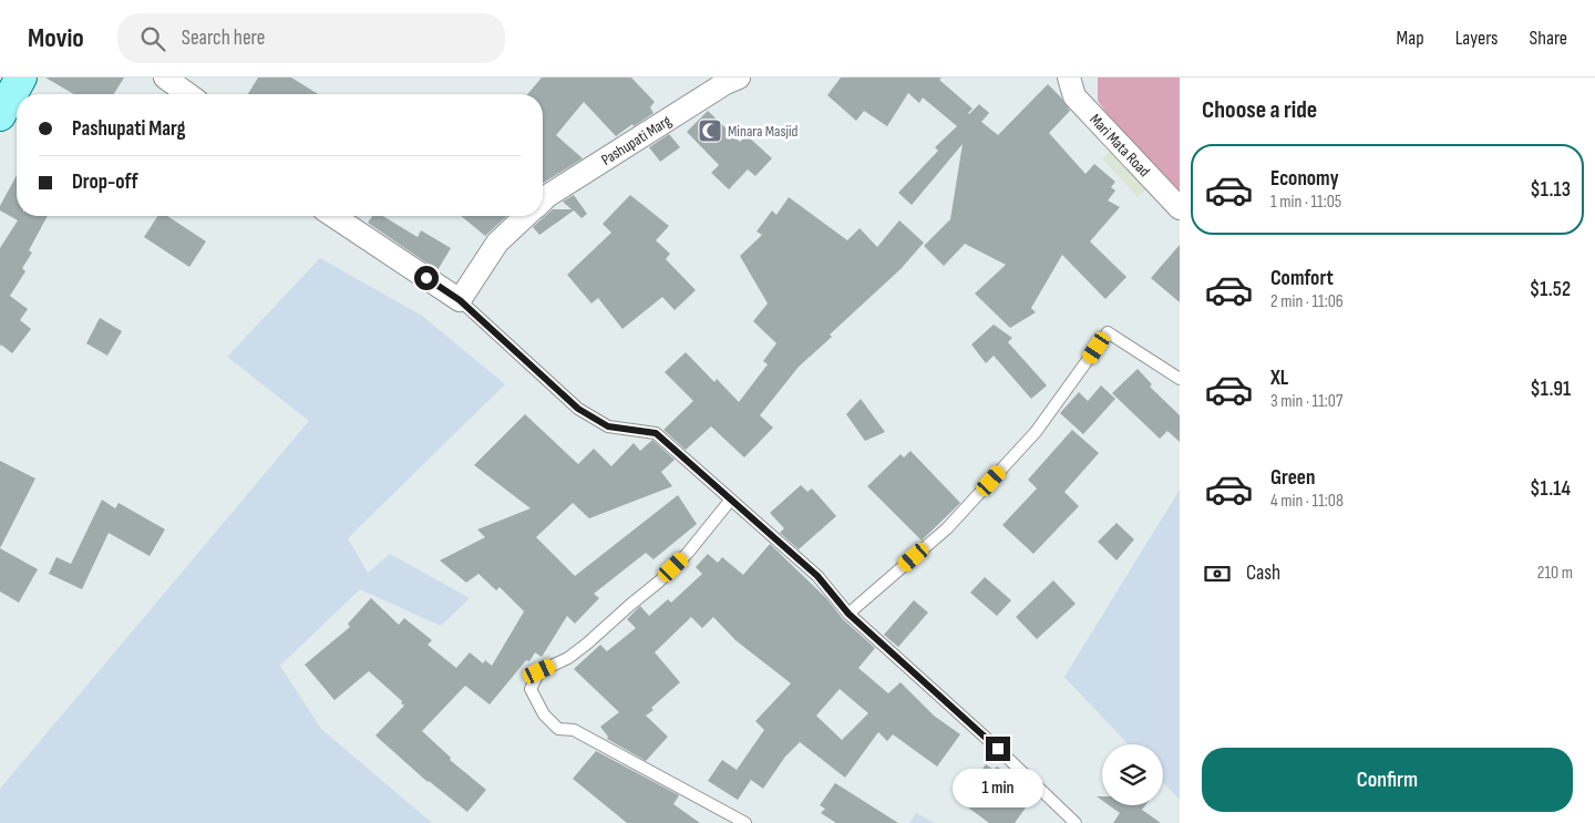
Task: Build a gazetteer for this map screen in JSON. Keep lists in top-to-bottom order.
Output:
{
  "streets": {
    "street": ["Pashupati Marg", "Mari Mata Road"]
  },
  "places": {
    "mosque": ["Minara Masjid"]
  },
  "page": {
    "header": "Movio",
    "search": "Search here",
    "nav": ["Map", "Layers", "Share"],
    "heading": "Choose a ride",
    "banner": ["Pashupati Marg", "Drop-off"],
    "list": [
      {
        "name": "Economy",
        "note": "1 min · 11:05",
        "value": "$1.13"
      },
      {
        "name": "Comfort",
        "note": "2 min · 11:06",
        "value": "$1.52"
      },
      {
        "name": "XL",
        "note": "3 min · 11:07",
        "value": "$1.91"
      },
      {
        "name": "Green",
        "note": "4 min · 11:08",
        "value": "$1.14"
      }
    ],
    "pay": ["Cash", "210 m"],
    "buttons": "Confirm",
    "bubble": "1 min"
  }
}
